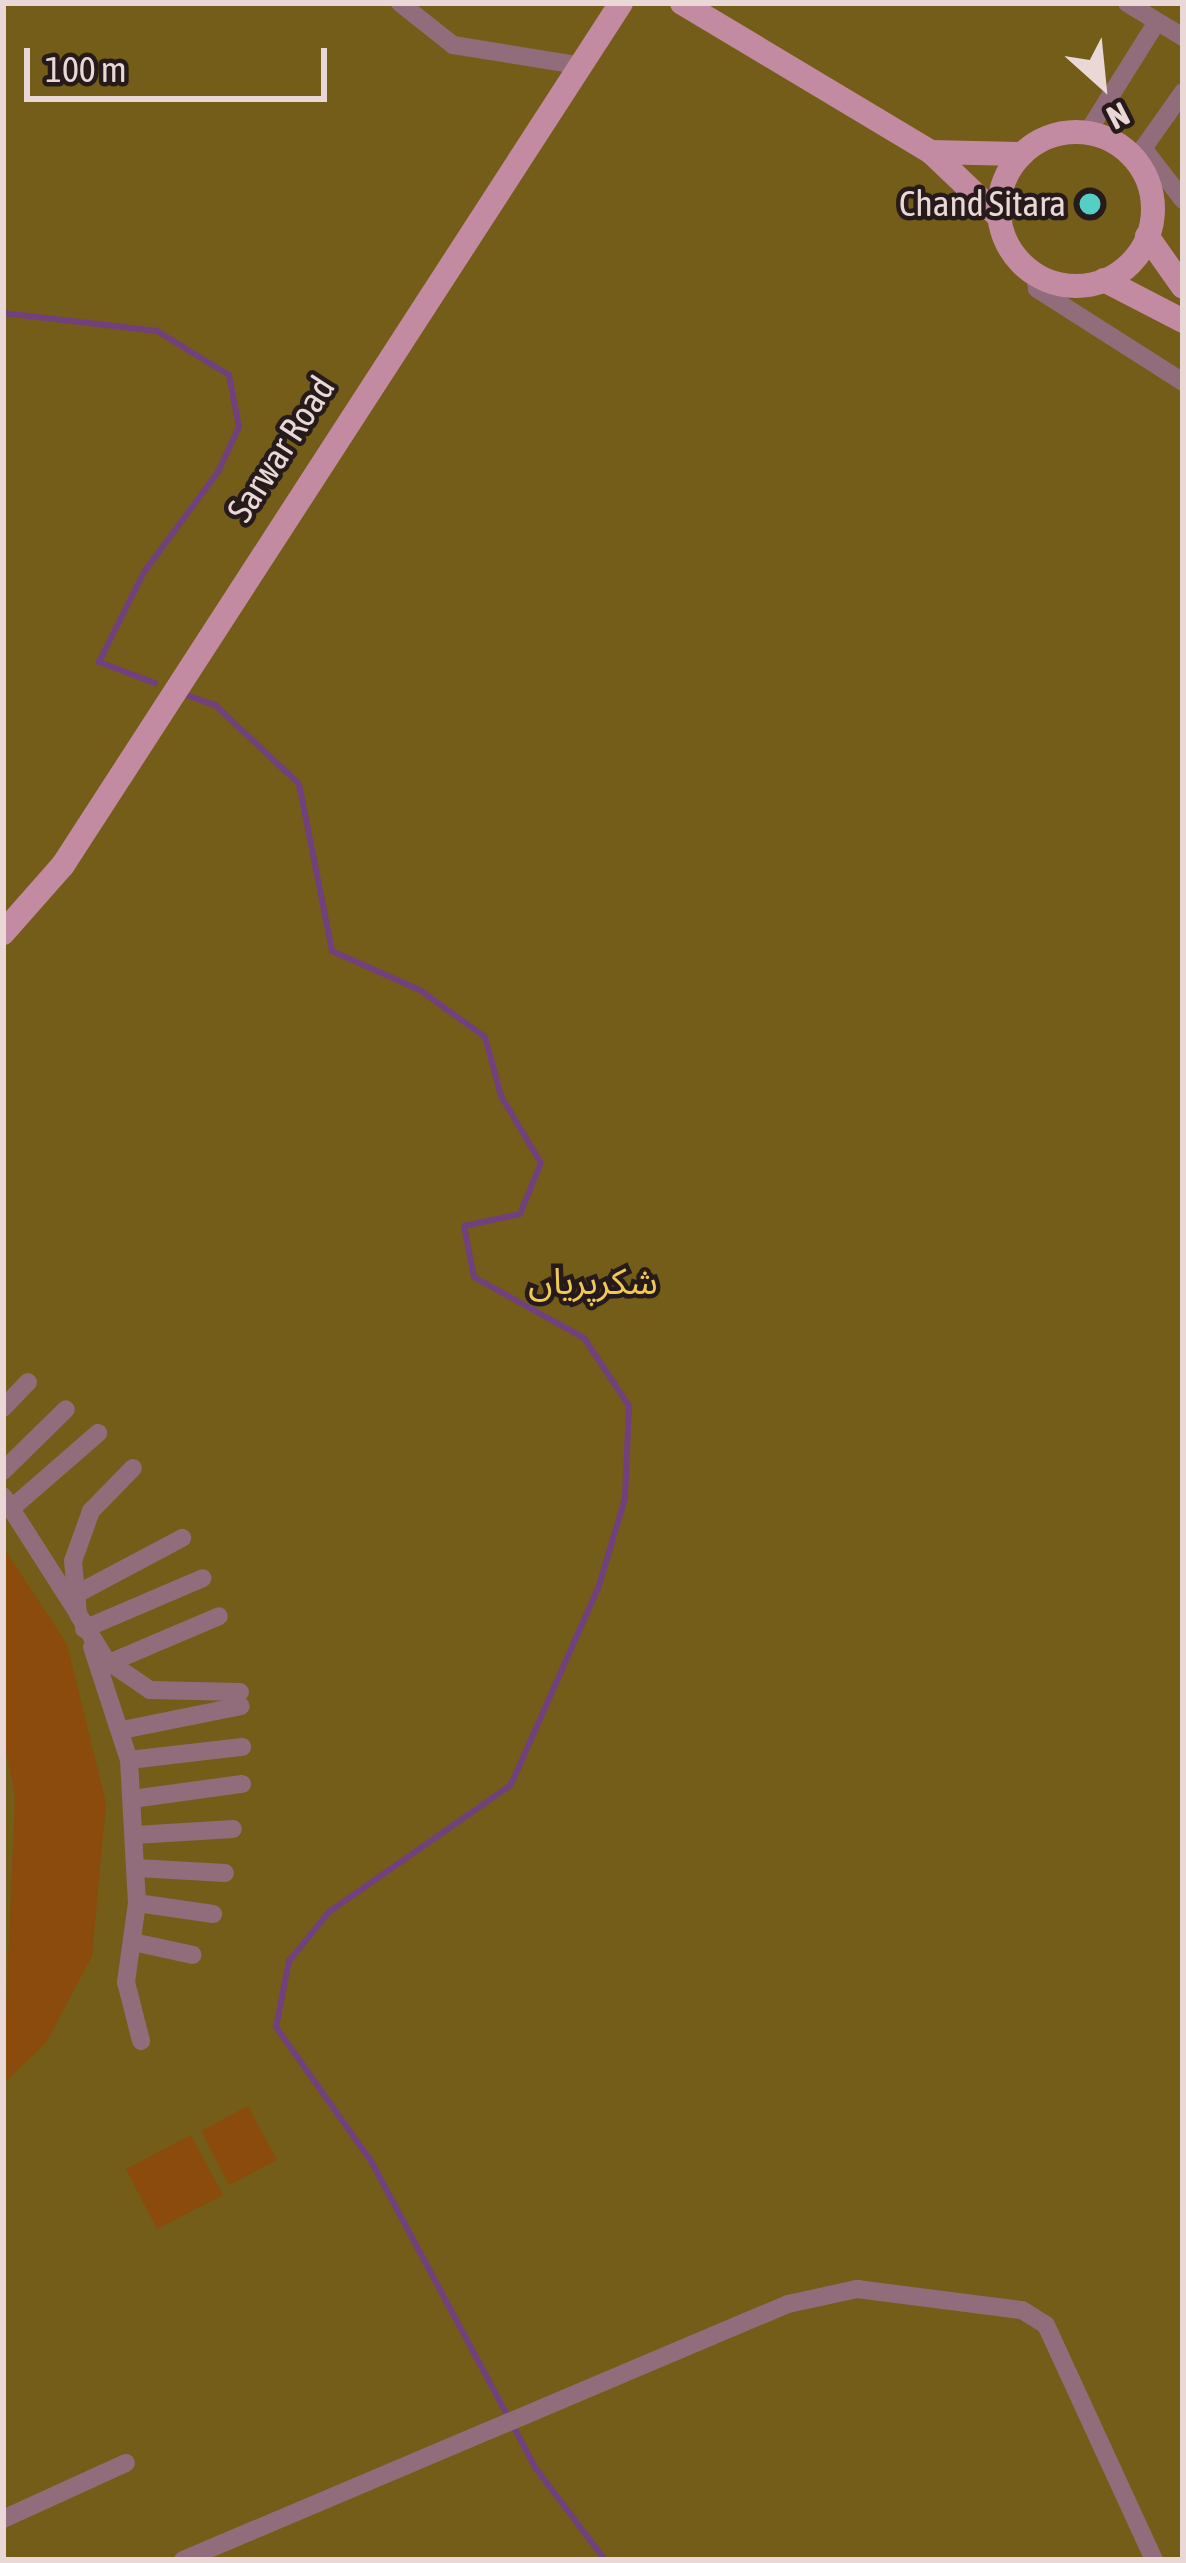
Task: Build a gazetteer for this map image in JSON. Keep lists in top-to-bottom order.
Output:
{
  "streets": {
    "street": ["Sarwar Road"]
  },
  "parks": ["شکرپریاں"],
  "places": ["Chand Sitara"],
  "scale_bar": "100 m",
  "north": "bottom right"
}
